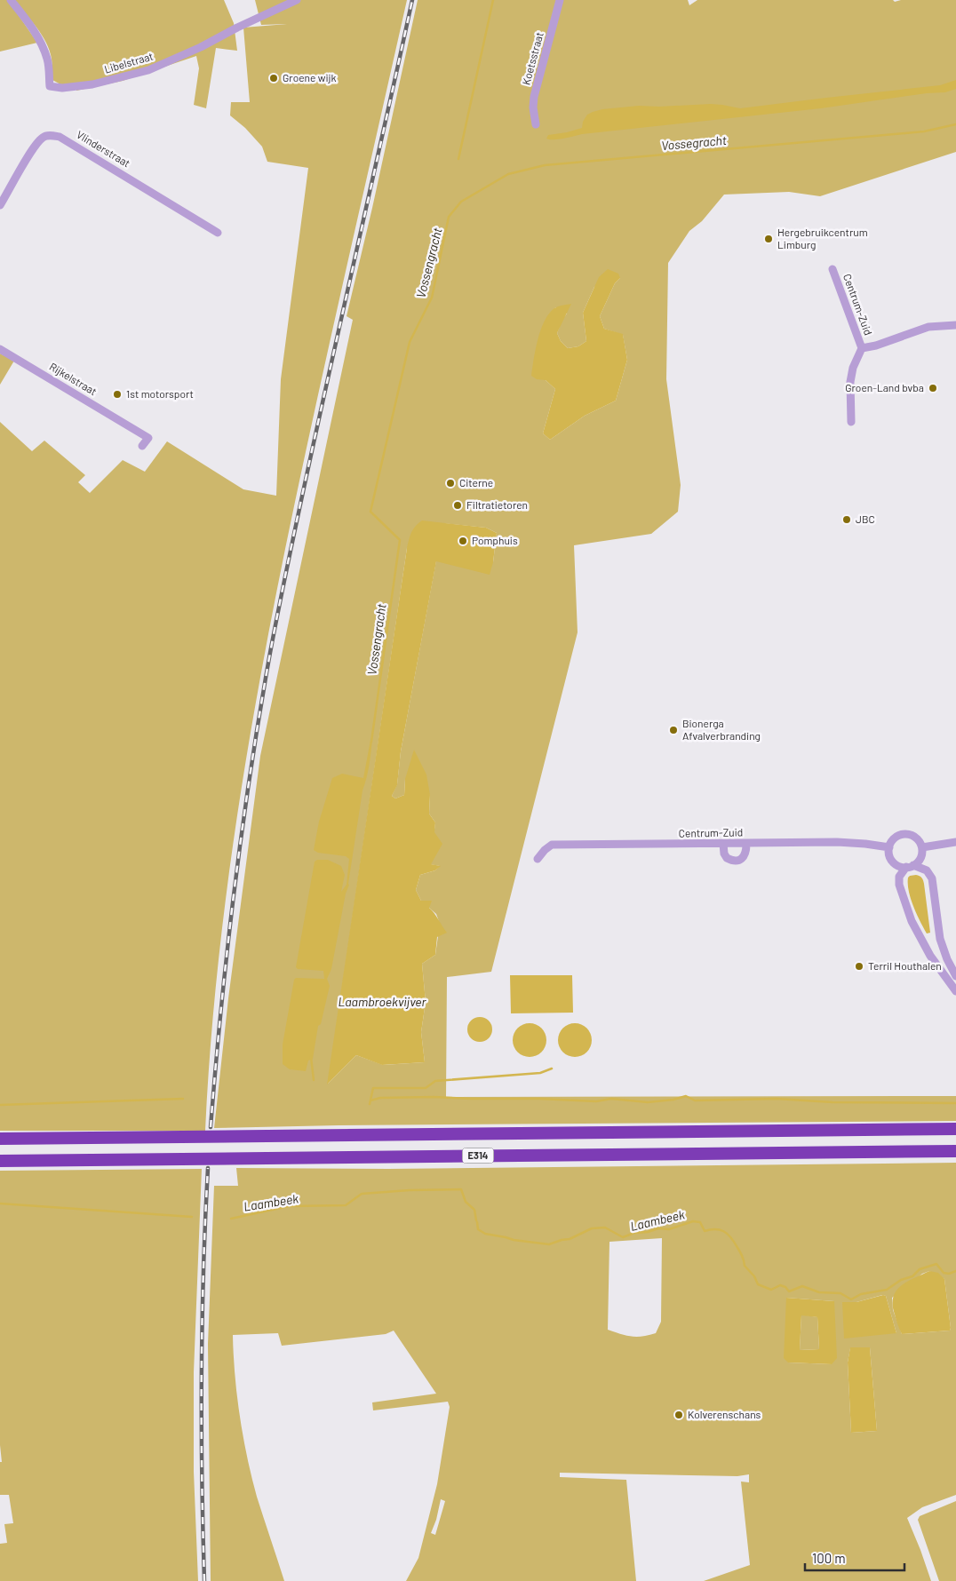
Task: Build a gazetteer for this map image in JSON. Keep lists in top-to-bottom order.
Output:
{
  "streets": {
    "highway": ["E314"],
    "street": [
      "Koetsstraat",
      "Libelstraat",
      "Vlinderstraat",
      "Centrum-Zuid",
      "Rijkelstraat"
    ]
  },
  "water": [
    "Vossegracht",
    "Vossengracht",
    "Laambroekvijver",
    "Laambeek"
  ],
  "places": [
    "Groene wijk",
    "Hergebruikcentrum Limburg",
    "Groen-Land bvba",
    "1st motorsport",
    "Citerne",
    "Filtratietoren",
    "JBC",
    "Pomphuis",
    "Bionerga Afvalverbranding",
    "Terril Houthalen",
    "Kolverenschans"
  ],
  "scale_bar": "100 m"
}
